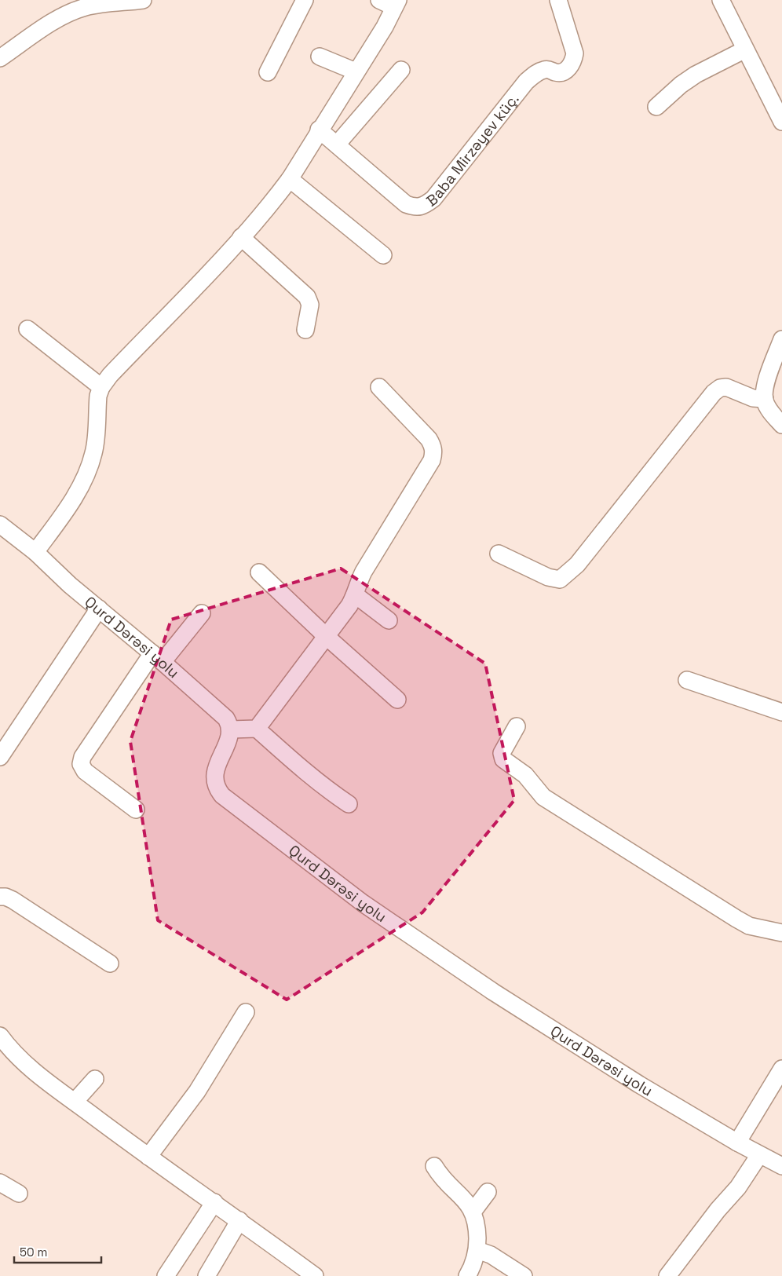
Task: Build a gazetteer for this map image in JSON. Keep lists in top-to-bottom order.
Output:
{
  "streets": {
    "street": ["Baba Mirzəyev küç.", "Qurd Dərəsi yolu"]
  },
  "scale_bar": "50 m"
}
